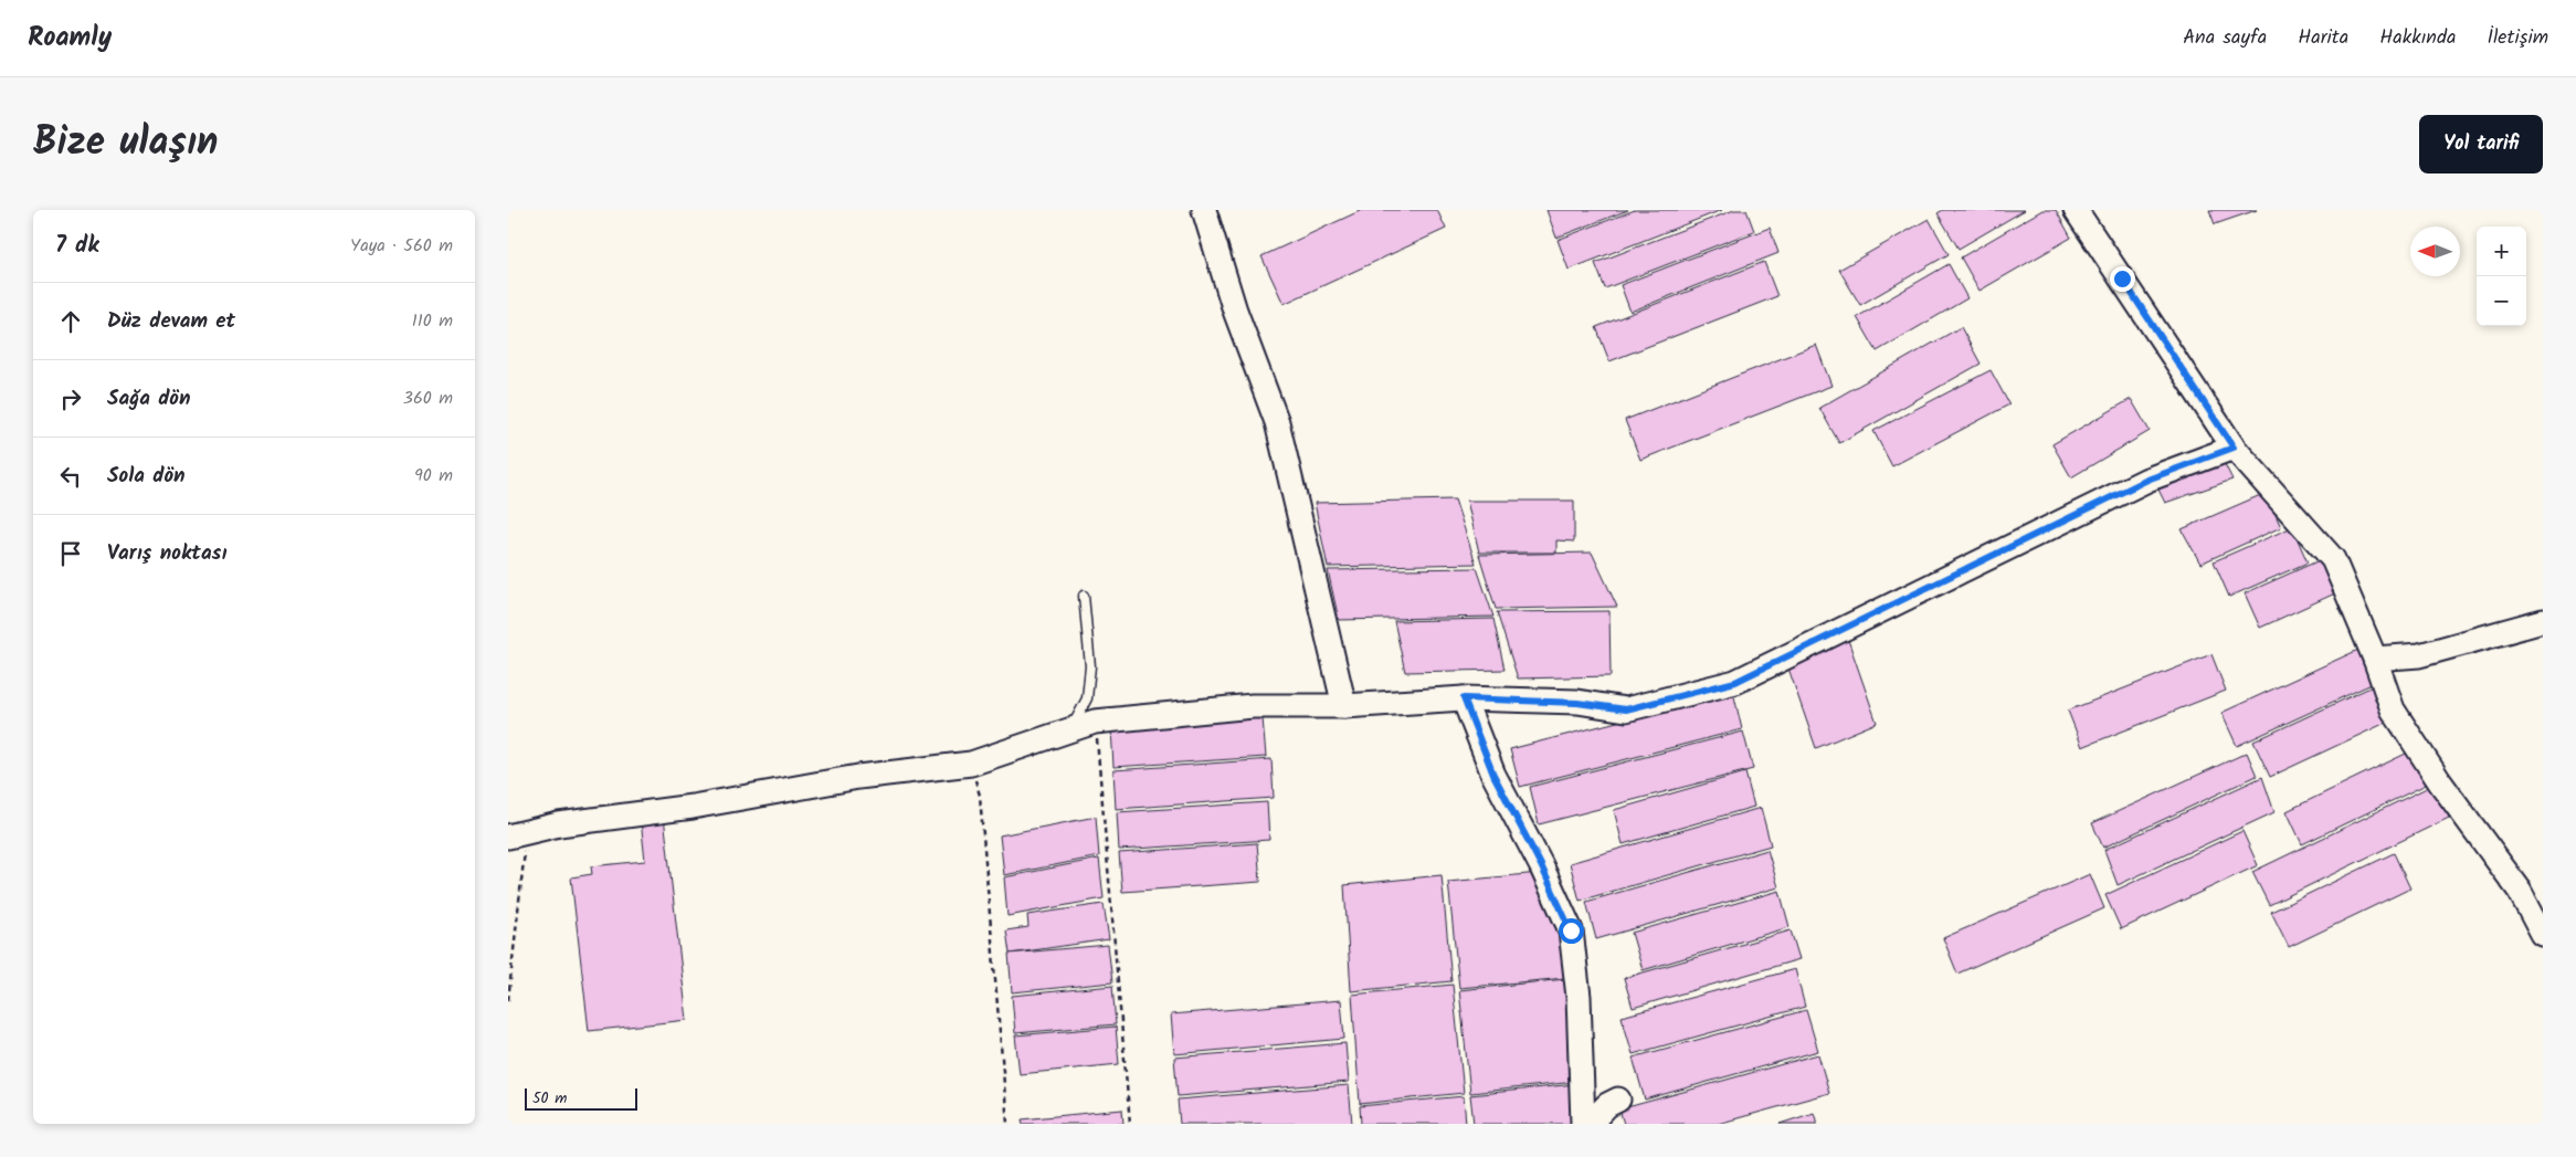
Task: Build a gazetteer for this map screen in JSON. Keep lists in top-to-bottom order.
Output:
{
  "scale_bar": "50 m",
  "north": "left",
  "page": {
    "header": "Roamly",
    "nav": [
      "Ana sayfa",
      "Harita",
      "Hakkında",
      "İletişim"
    ],
    "title": "Bize ulaşın",
    "buttons": "Yol tarifi",
    "heading": ["7 dk", "Yaya · 560 m"],
    "map_buttons": ["+", "−"],
    "list": [
      ["Düz devam et", "110 m"],
      ["Sağa dön", "360 m"],
      ["Sola dön", "90 m"],
      "Varış noktası"
    ],
    "scale": "50 m"
  }
}
